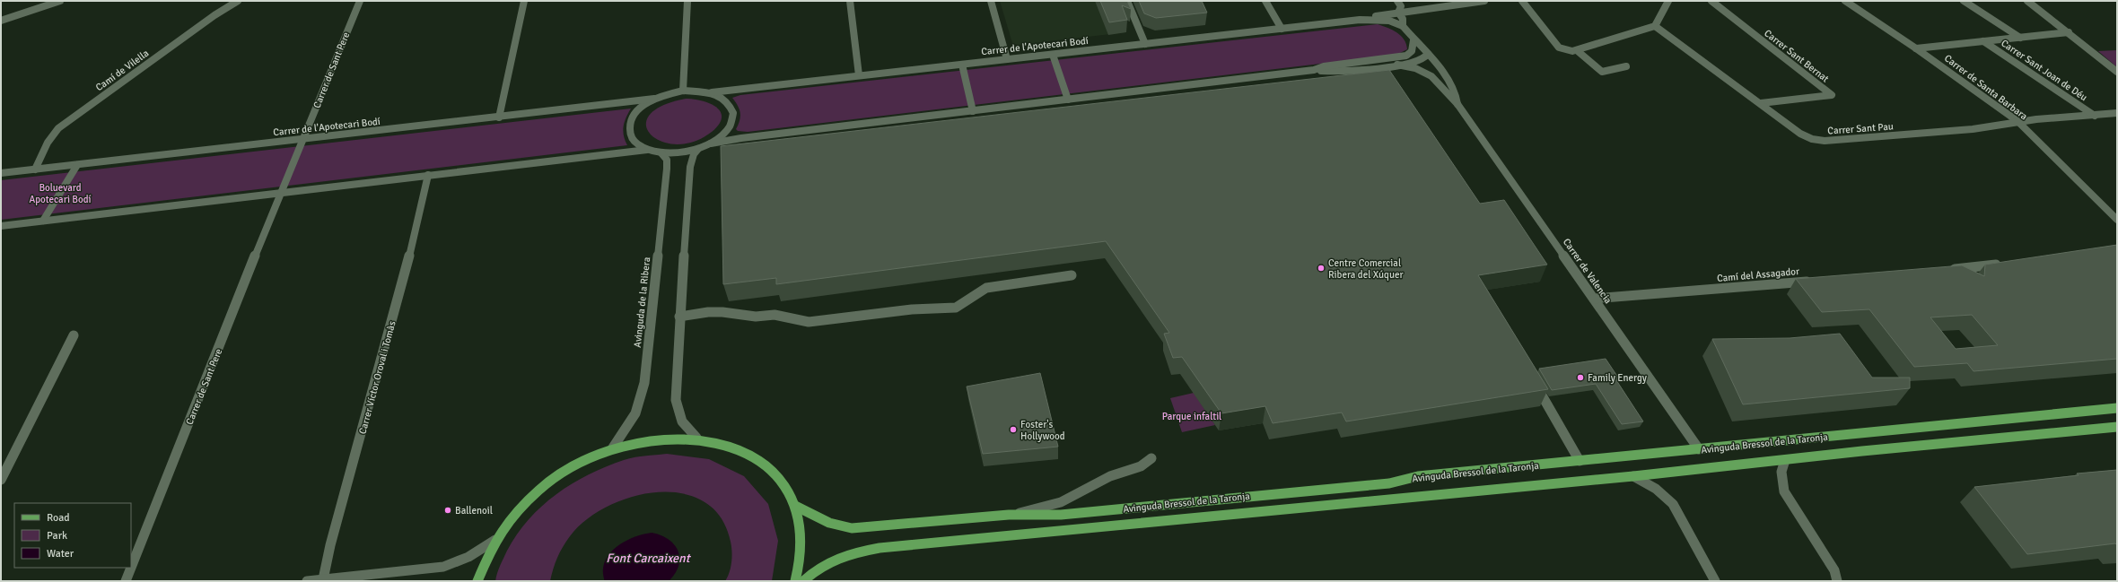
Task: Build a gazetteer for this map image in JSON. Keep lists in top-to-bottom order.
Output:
{
  "streets": {
    "main road": ["Avinguda Bressol de la Taronja"],
    "street": [
      "Carrer de l'Apotecari Bodí",
      "Carrer Sant Bernat",
      "Camí de Vilella",
      "Carrer de Sant Pere",
      "Carrer Sant Joan de Déu",
      "Carrer de Santa Barbara",
      "Carrer Sant Pau",
      "Carrer de Valencia",
      "Camí del Assagador",
      "Avinguda de la Ribera",
      "Carrer Víctor Oroval i Tomàs"
    ]
  },
  "crossings": [
    ["Carrer de l'Apotecari Bodí", "Camí de Vilella"],
    ["Carrer de l'Apotecari Bodí", "Carrer de Sant Pere"],
    ["Carrer de l'Apotecari Bodí", "Avinguda de la Ribera"],
    ["Carrer Sant Bernat", "Carrer Sant Pau"],
    ["Carrer Sant Joan de Déu", "Carrer de Santa Barbara"],
    ["Carrer Sant Joan de Déu", "Carrer Sant Pau"],
    ["Carrer de Santa Barbara", "Carrer Sant Pau"],
    ["Carrer de Valencia", "Camí del Assagador"],
    ["Carrer de Valencia", "Avinguda Bressol de la Taronja"]
  ],
  "water": ["Font Carcaixent"],
  "parks": ["Boluevard Apotecari Bodí", "Parque infaltil"],
  "places": [
    "Centre Comercial Ribera del Xúquer",
    "Family Energy",
    "Foster's Hollywood",
    "Ballenoil"
  ],
  "legend": ["Road", "Park", "Water"]
}
